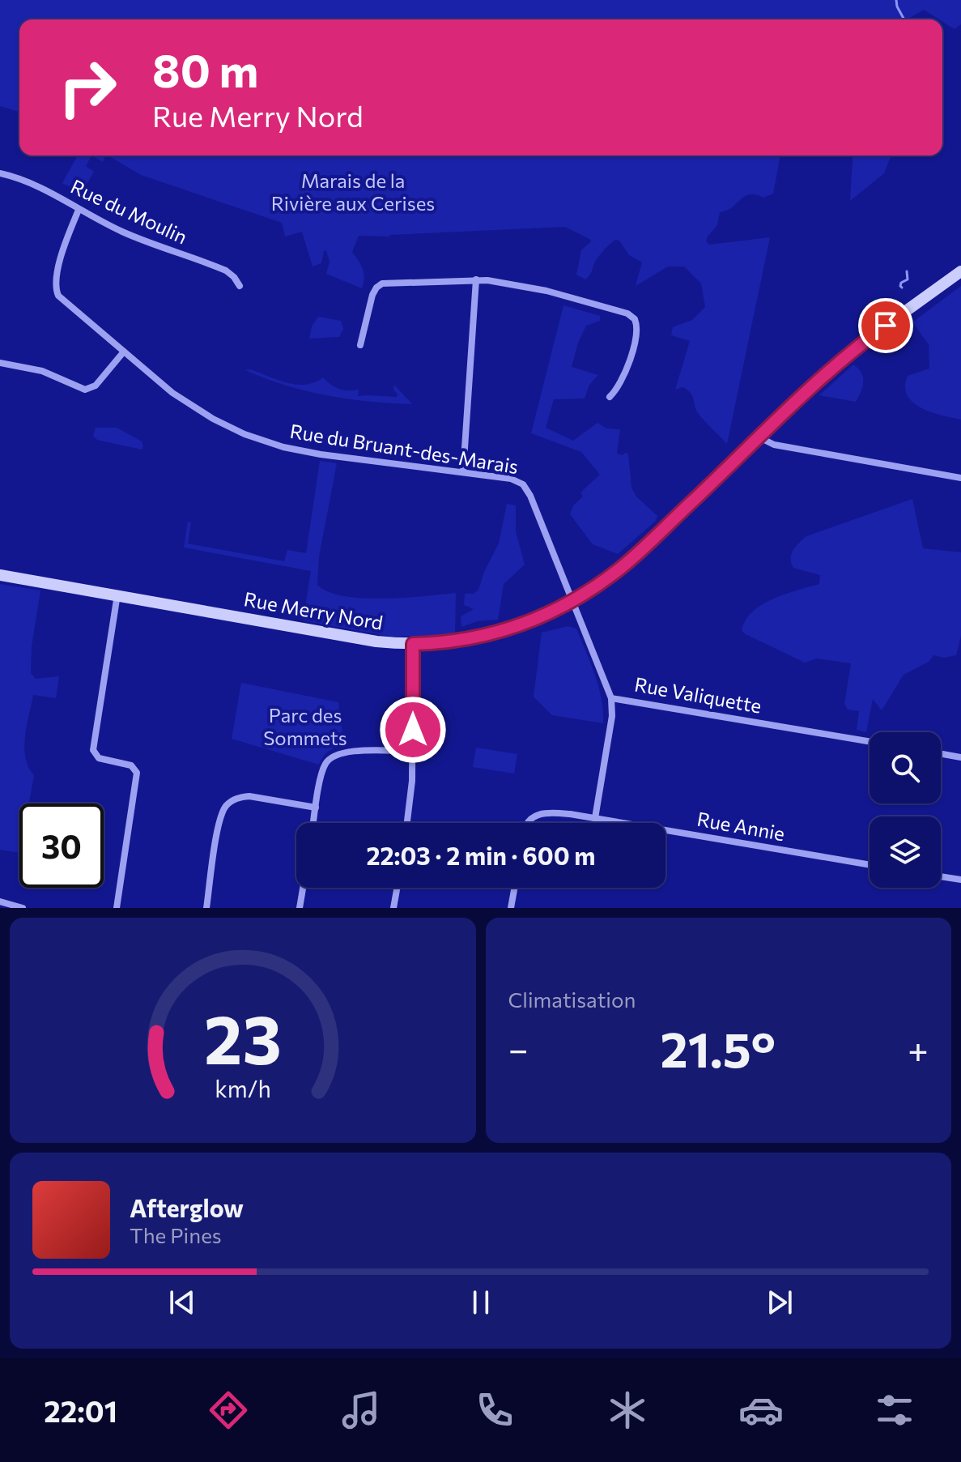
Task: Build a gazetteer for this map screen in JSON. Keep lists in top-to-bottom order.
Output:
{
  "streets": {
    "main road": ["Rue Merry Nord"],
    "street": [
      "Rue du Moulin",
      "Rue du Bruant-des-Marais",
      "Rue Valiquette",
      "Rue Annie"
    ]
  },
  "crossings": [
    ["Rue du Moulin", "Rue du Bruant-des-Marais"],
    ["Rue du Bruant-des-Marais", "Rue Merry Nord"],
    ["Rue du Bruant-des-Marais", "Rue Valiquette"],
    ["Rue Merry Nord", "Rue Valiquette"]
  ],
  "parks": ["Marais de la Rivière aux Cerises", "Parc des Sommets"],
  "page": {
    "turn": ["80 m", "Rue Merry Nord"],
    "limit": "30",
    "trip": "22:03 · 2 min · 600 m",
    "tile": "Climatisation",
    "heat": ["−", "21.5°", "+"],
    "song": ["Afterglow", "The Pines"],
    "tabs": "22:01",
    "gauge": ["23", "km/h"]
  }
}
